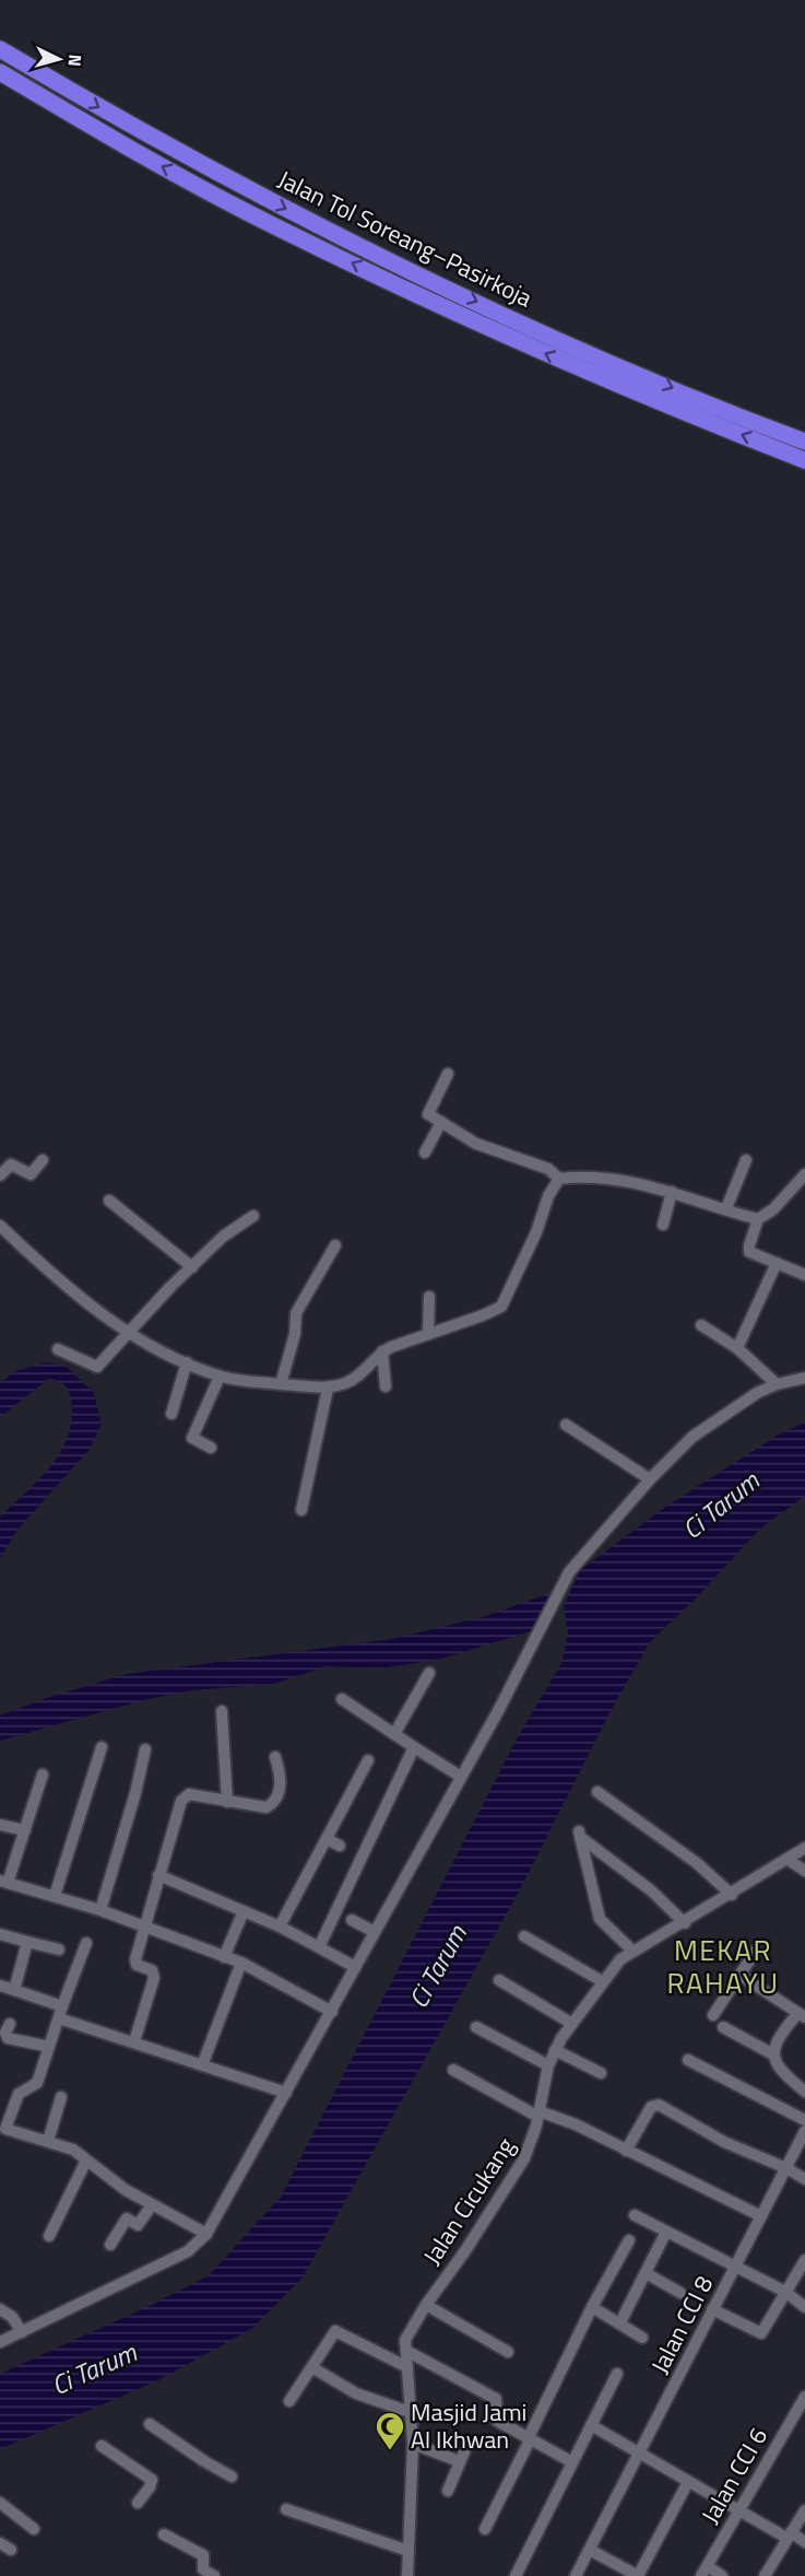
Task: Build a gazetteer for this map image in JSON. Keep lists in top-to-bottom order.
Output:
{
  "streets": {
    "highway": ["Jalan Tol Soreang–Pasirkoja"],
    "street": ["Jalan Cicukang", "Jalan CCI 8", "Jalan CCI 6"]
  },
  "districts": ["MEKAR RAHAYU"],
  "water": ["Ci Tarum"],
  "places": {
    "mosque": ["Masjid Jami Al Ikhwan"]
  },
  "north": "right"
}
